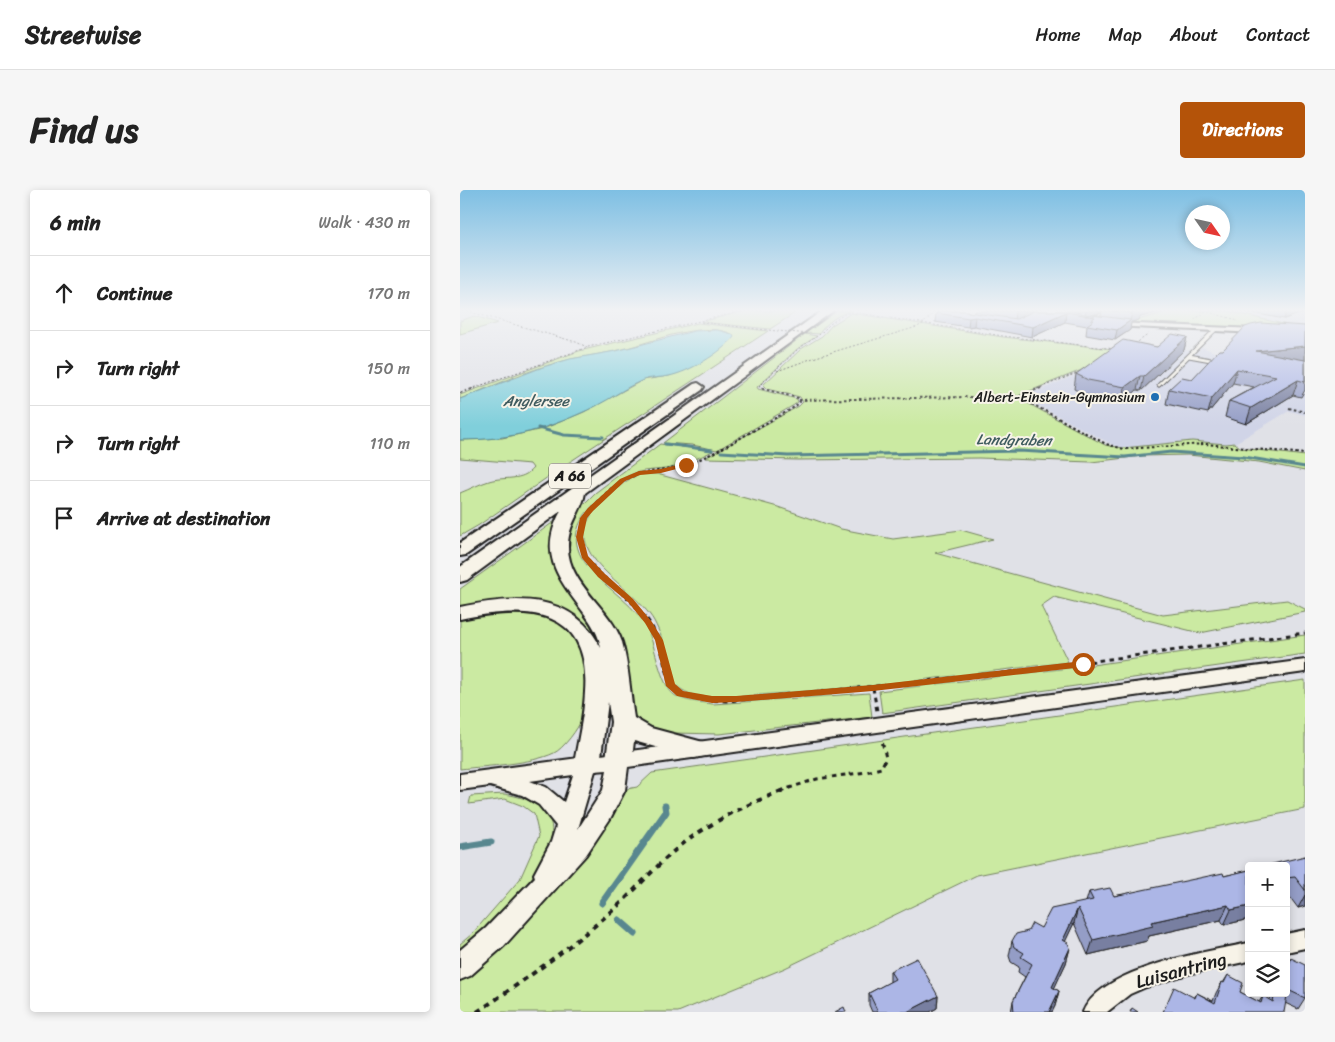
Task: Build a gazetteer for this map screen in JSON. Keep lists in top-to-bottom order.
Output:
{
  "streets": {
    "highway": ["A 66"],
    "street": ["Luisantring"]
  },
  "water": ["Anglersee", "Landgraben"],
  "places": ["Albert-Einstein-Gymnasium"],
  "north": "bottom right",
  "page": {
    "header": "Streetwise",
    "nav": [
      "Home",
      "Map",
      "About",
      "Contact"
    ],
    "title": "Find us",
    "buttons": "Directions",
    "heading": ["6 min", "Walk · 430 m"],
    "list": [
      ["Continue", "170 m"],
      ["Turn right", "150 m"],
      ["Turn right", "110 m"],
      "Arrive at destination"
    ],
    "map_buttons": ["+", "−"]
  }
}
